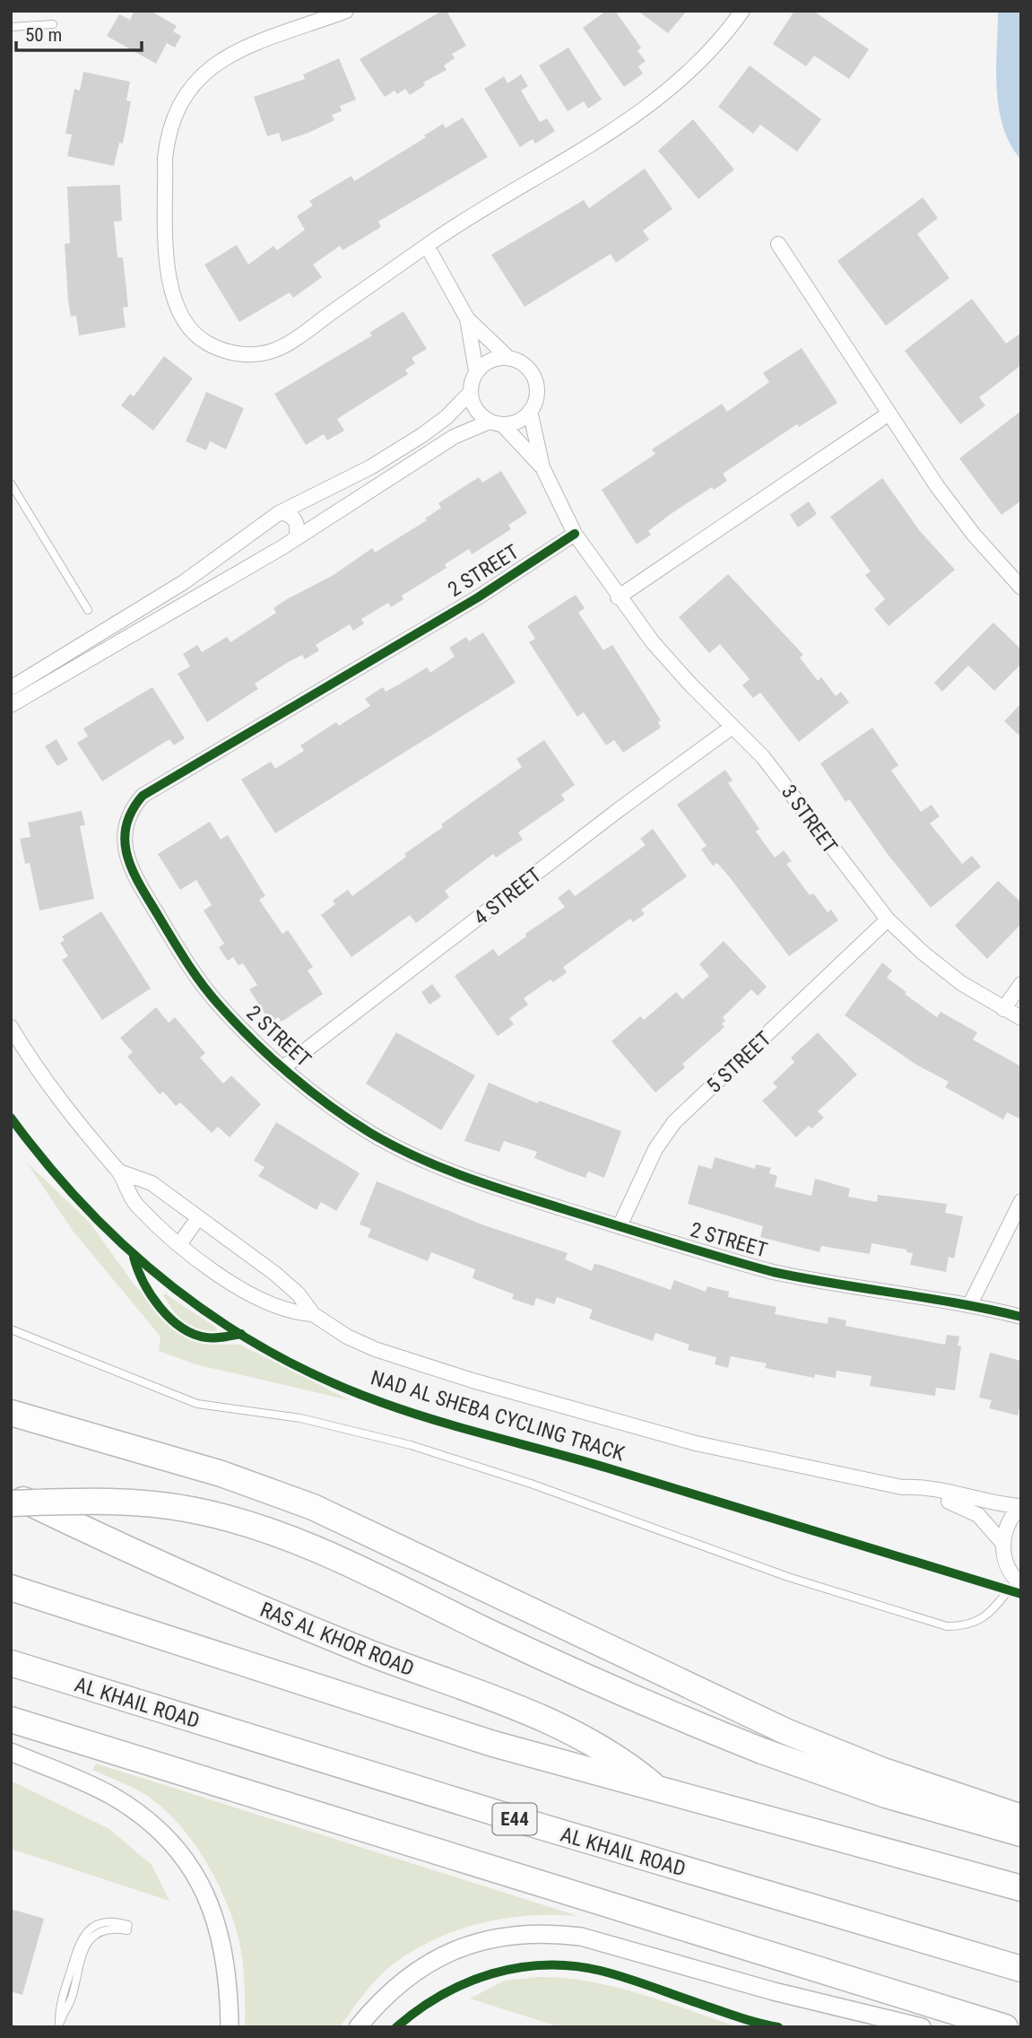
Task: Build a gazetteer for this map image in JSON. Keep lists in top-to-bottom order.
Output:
{
  "streets": {
    "highway": ["RAS AL KHOR ROAD", "AL KHAIL ROAD", "E44"],
    "street": [
      "2 STREET",
      "3 STREET",
      "4 STREET",
      "5 STREET"
    ],
    "cycle path": ["NAD AL SHEBA CYCLING TRACK"]
  },
  "crossings": [
    ["2 STREET", "3 STREET"],
    ["2 STREET", "4 STREET"],
    ["2 STREET", "5 STREET"],
    ["3 STREET", "4 STREET"],
    ["3 STREET", "5 STREET"]
  ],
  "scale_bar": "50 m"
}
